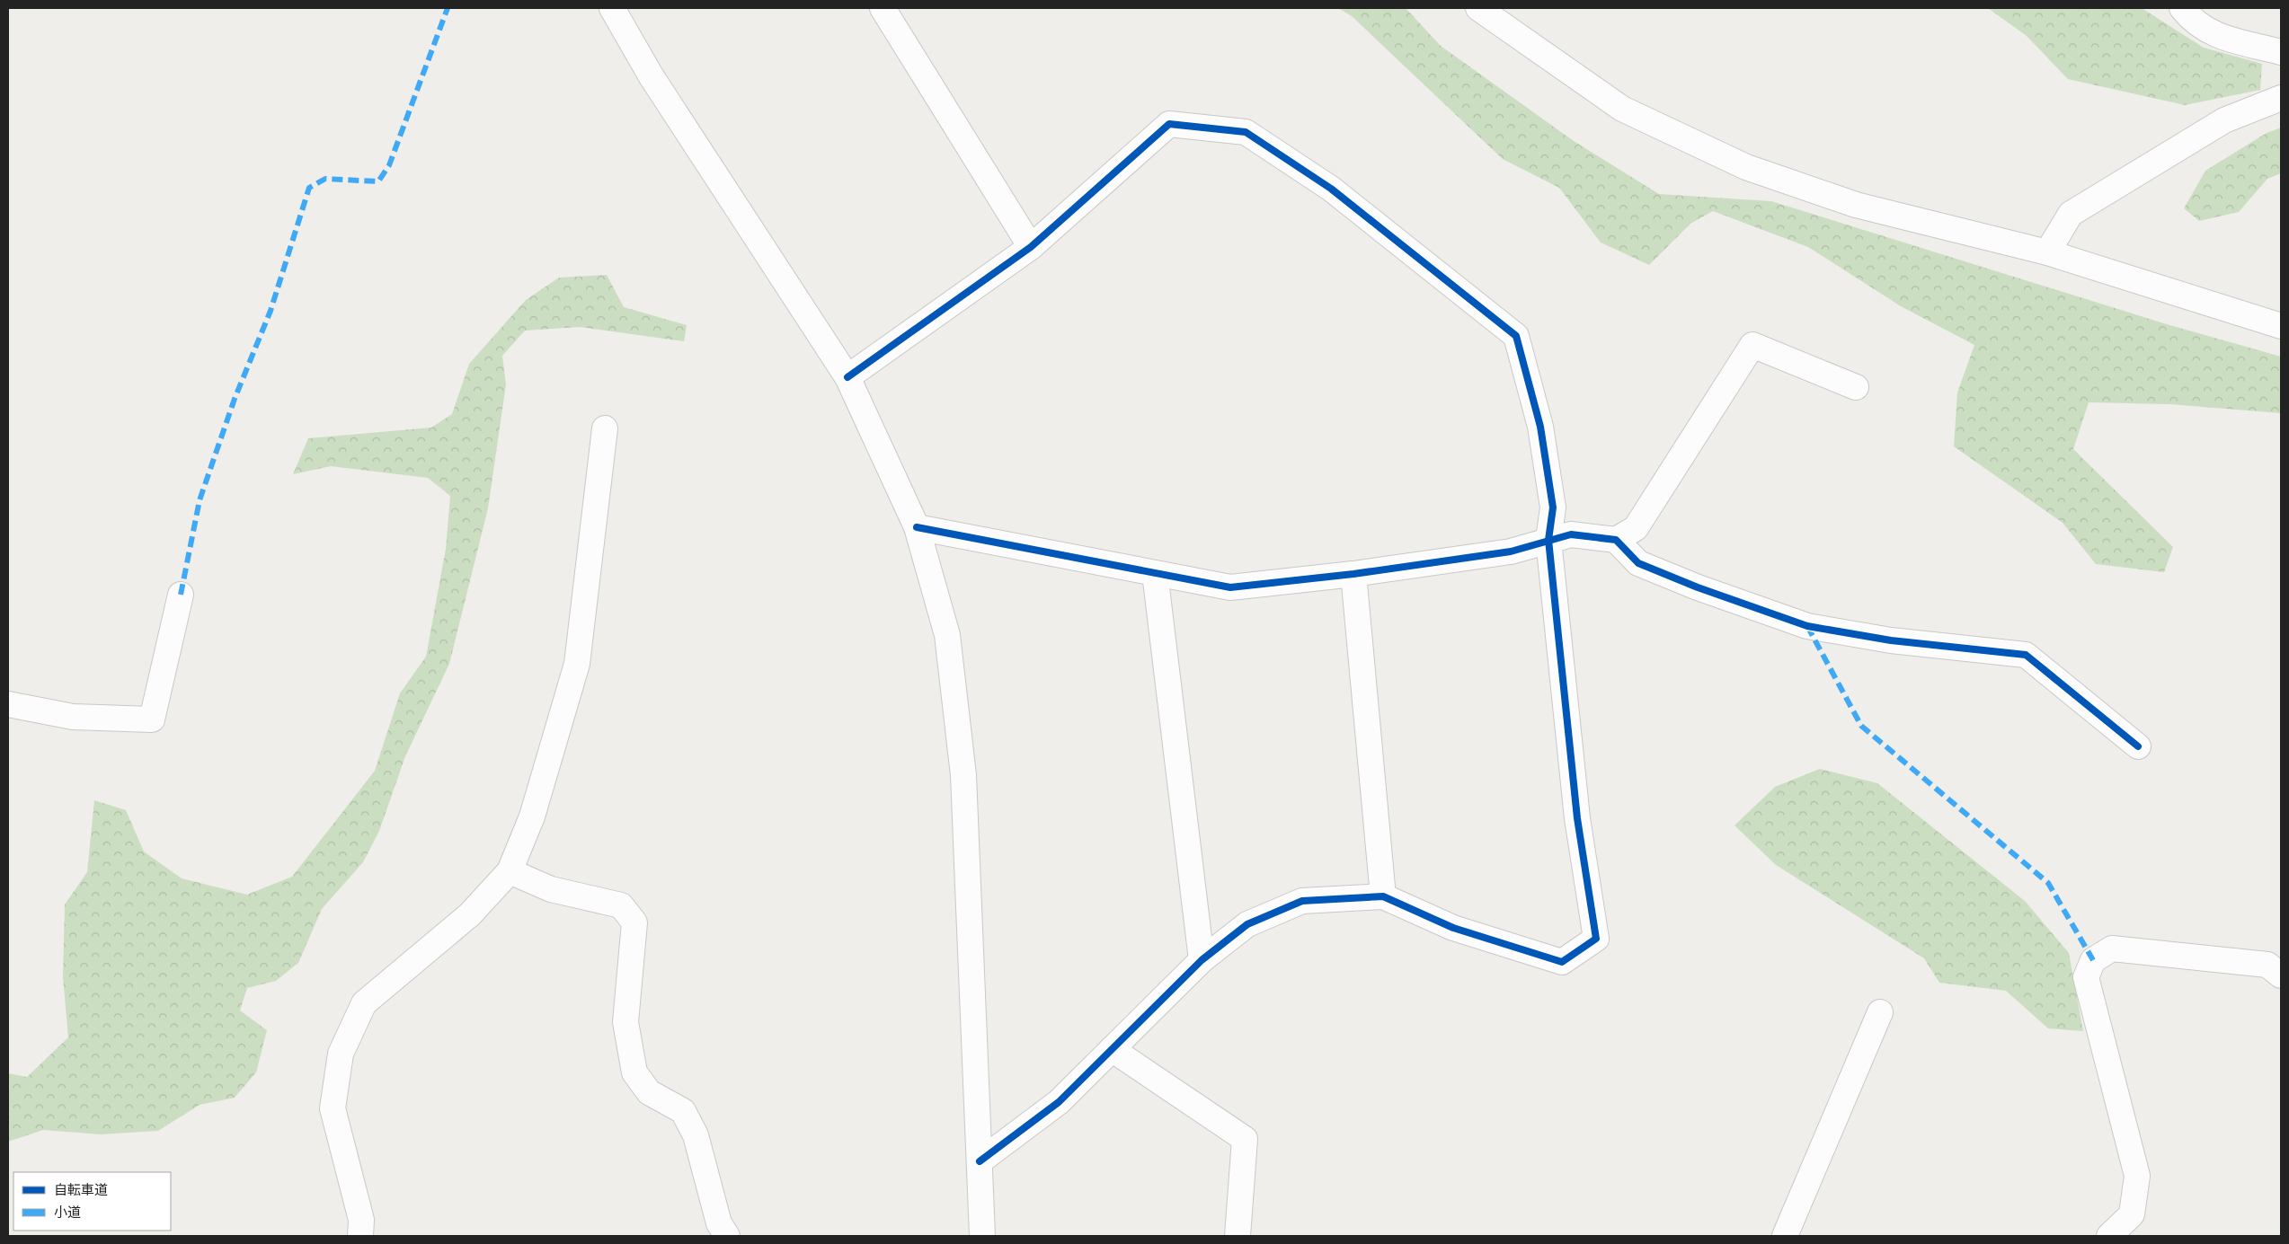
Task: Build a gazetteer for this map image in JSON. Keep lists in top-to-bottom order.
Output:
{
  "legend": ["自転車道", "小道"]
}
